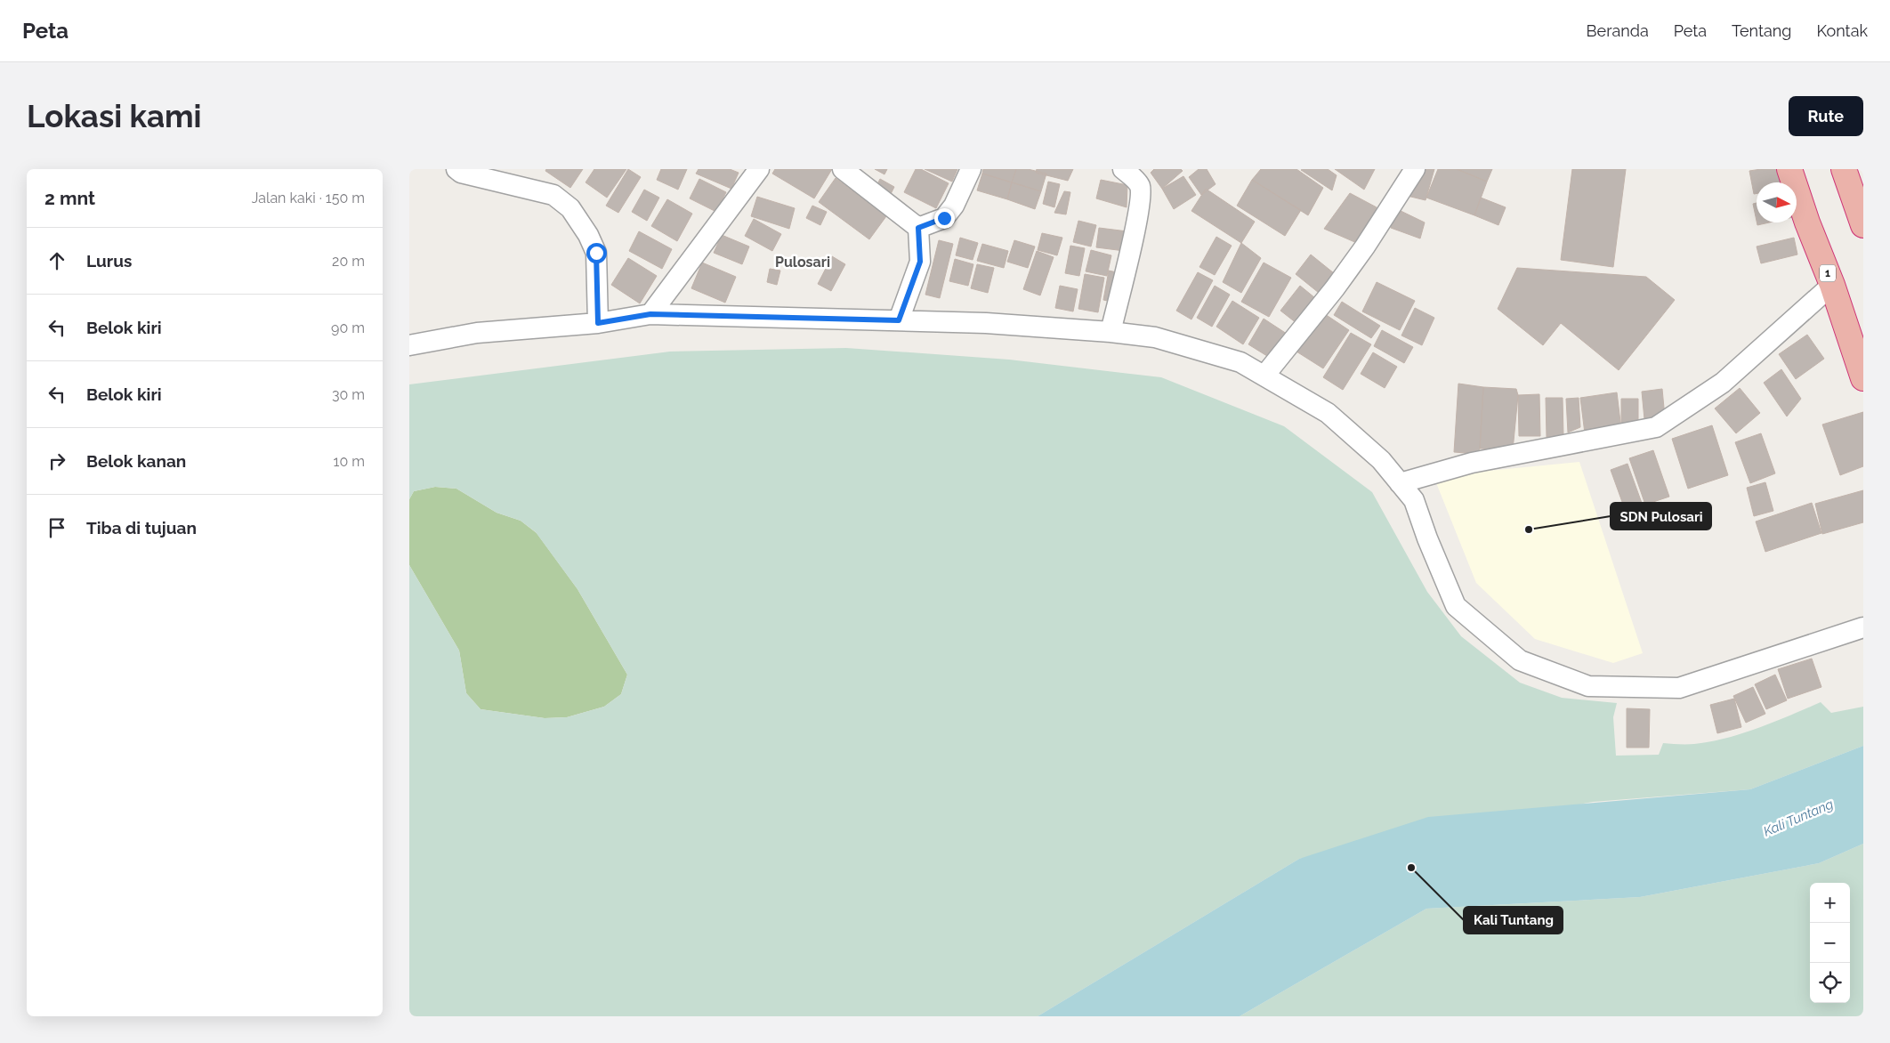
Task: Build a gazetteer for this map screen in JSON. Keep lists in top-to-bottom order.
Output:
{
  "streets": {
    "highway": ["1"]
  },
  "districts": ["Pulosari"],
  "water": ["Kali Tuntang"],
  "places": ["SDN Pulosari", "Kali Tuntang"],
  "north": "right",
  "page": {
    "header": "Peta",
    "nav": [
      "Beranda",
      "Peta",
      "Tentang",
      "Kontak"
    ],
    "buttons": "Rute",
    "title": "Lokasi kami",
    "heading": ["2 mnt", "Jalan kaki · 150 m"],
    "list": [
      ["Lurus", "20 m"],
      ["Belok kiri", "90 m"],
      ["Belok kiri", "30 m"],
      ["Belok kanan", "10 m"],
      "Tiba di tujuan"
    ],
    "map_buttons": ["+", "−"]
  }
}
